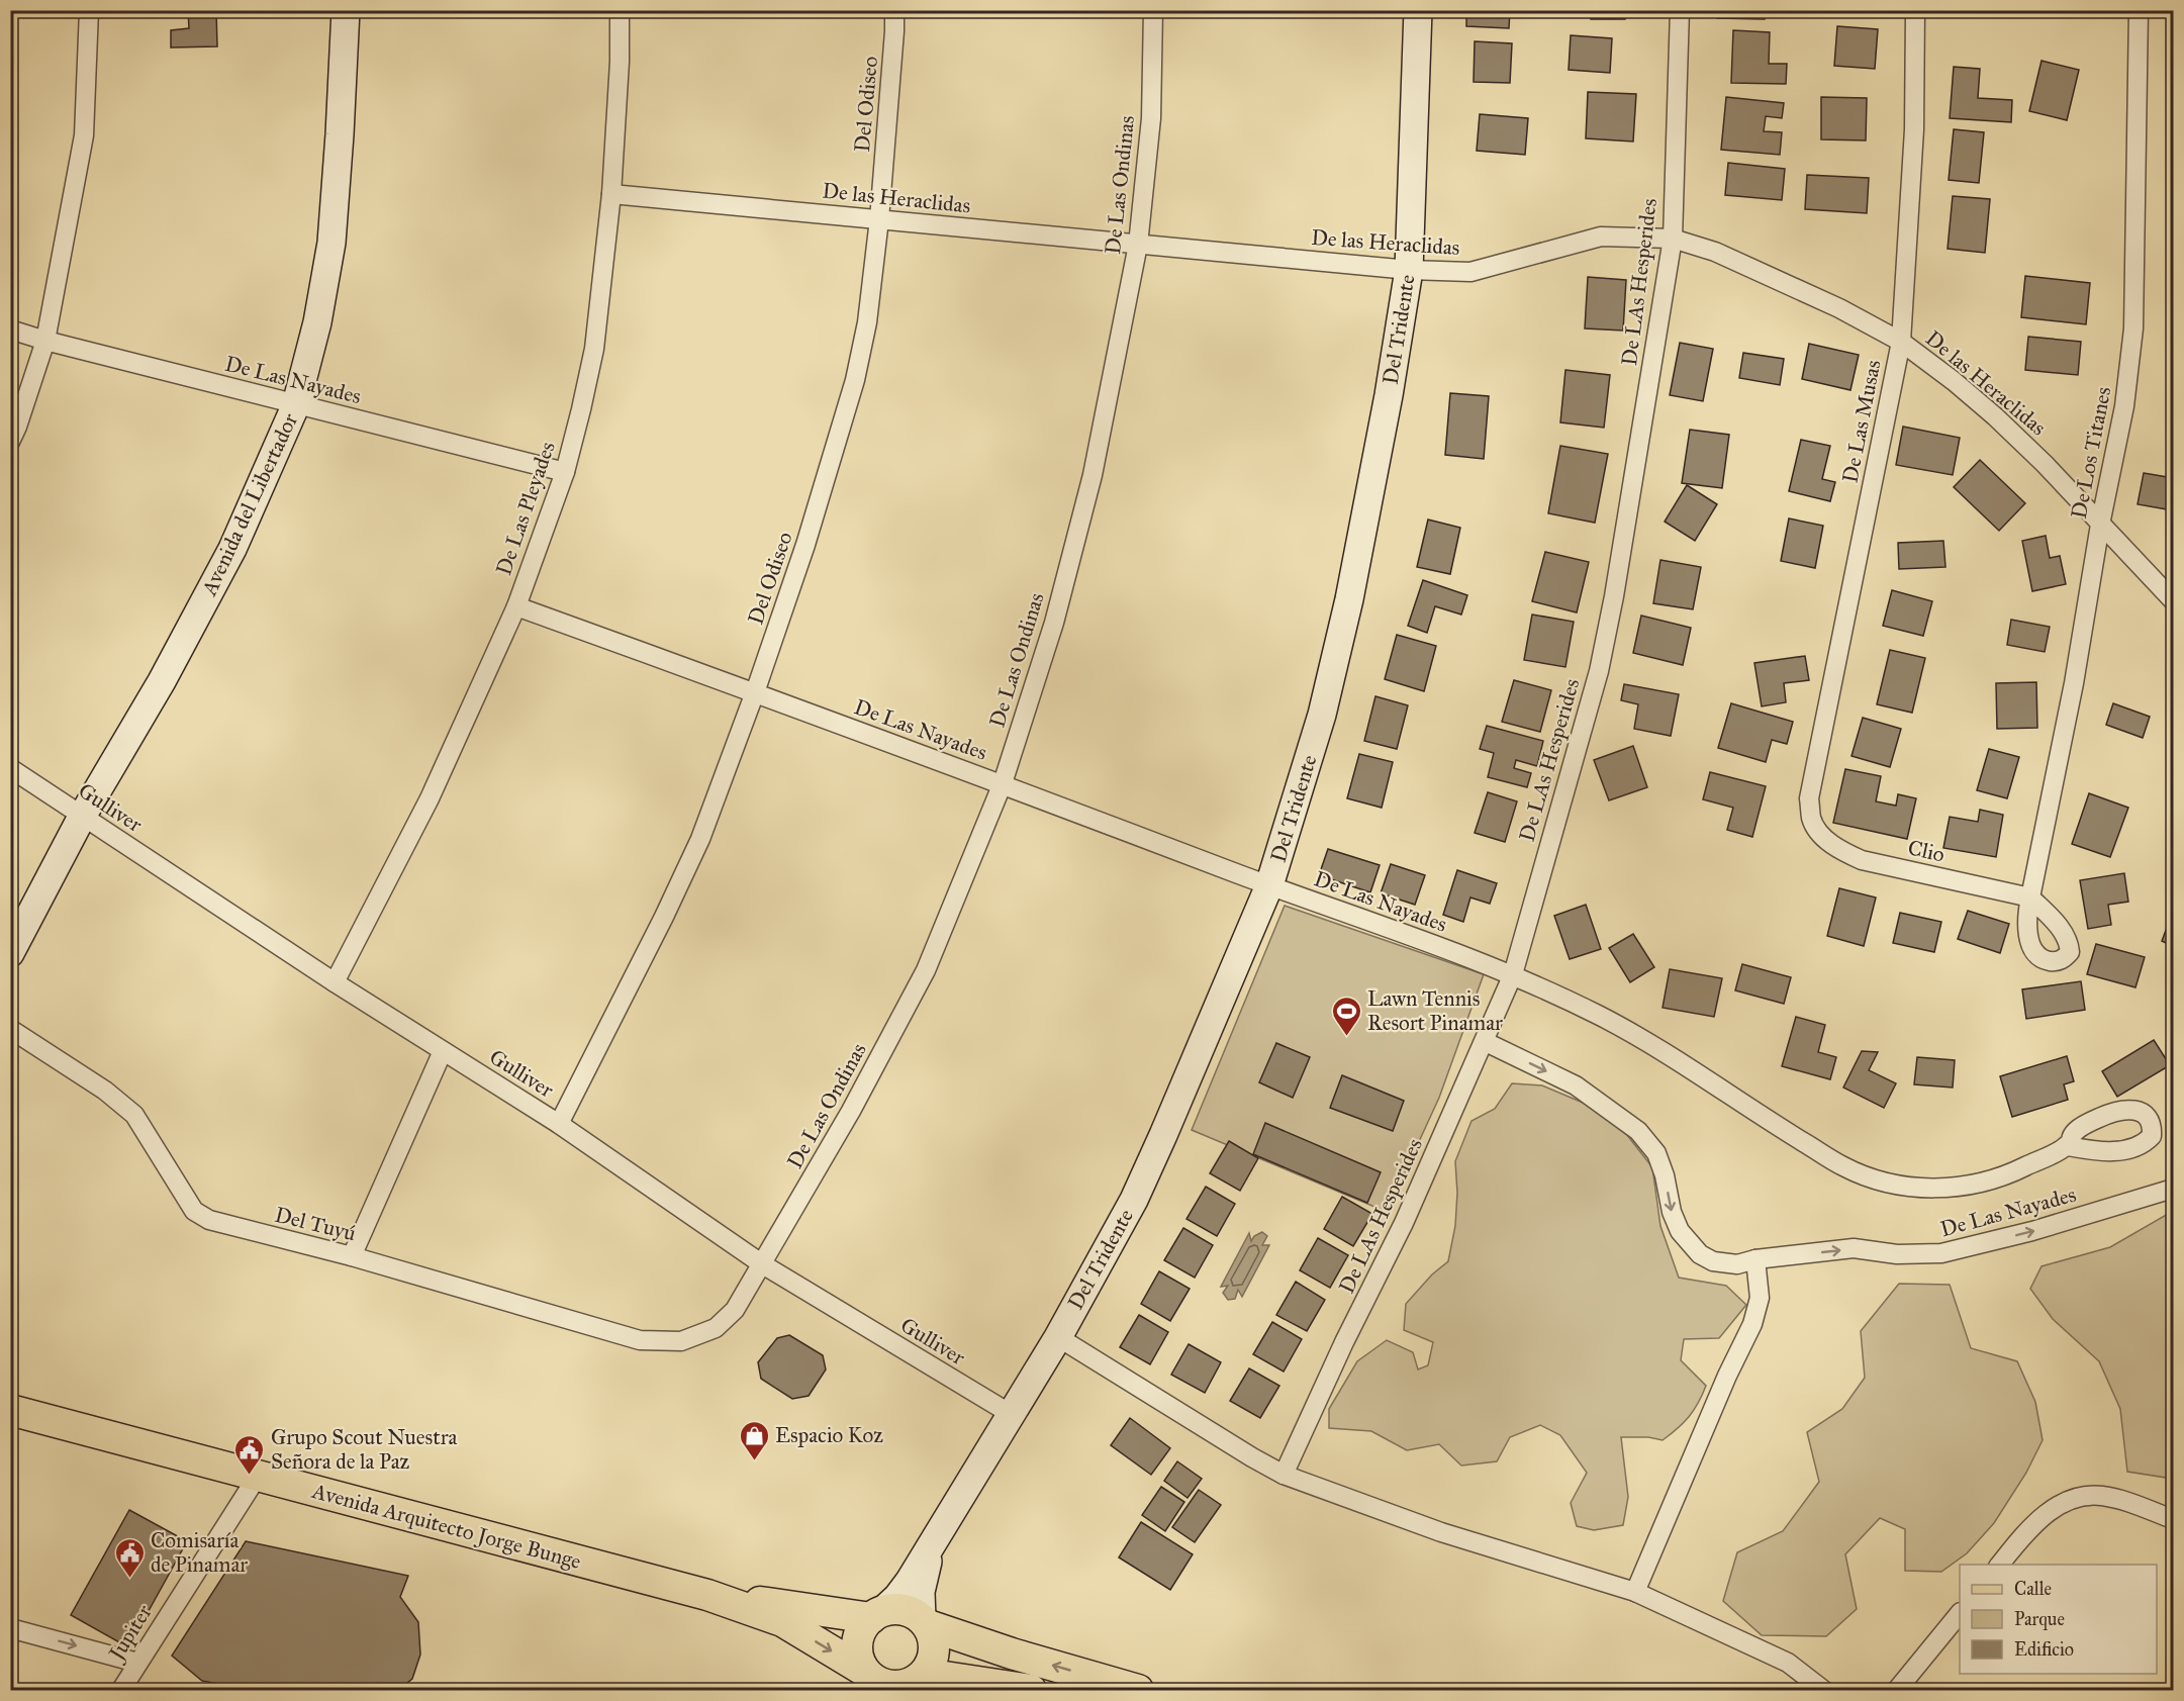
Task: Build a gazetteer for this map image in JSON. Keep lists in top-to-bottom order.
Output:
{
  "streets": {
    "main road": ["Del Tridente", "Avenida del Libertador", "Avenida Arquitecto Jorge Bunge"],
    "street": [
      "Del Odiseo",
      "De Las Ondinas",
      "De las Heraclidas",
      "De LAs Hesperides",
      "De Las Nayades",
      "De Las Musas",
      "De Los Titanes",
      "De Las Pleyades",
      "Gulliver",
      "Clio",
      "Del Tuyú",
      "Jupiter"
    ]
  },
  "crossings": [
    ["Del Odiseo", "De las Heraclidas"],
    ["Del Odiseo", "De Las Nayades"],
    ["Del Odiseo", "Gulliver"],
    ["De Las Ondinas", "De las Heraclidas"],
    ["De Las Ondinas", "De Las Nayades"],
    ["De Las Ondinas", "Gulliver"],
    ["De Las Ondinas", "Del Tuyú"],
    ["De las Heraclidas", "De LAs Hesperides"],
    ["De las Heraclidas", "Del Tridente"],
    ["De las Heraclidas", "De Las Musas"],
    ["De las Heraclidas", "De Los Titanes"],
    ["De las Heraclidas", "De Las Pleyades"],
    ["De LAs Hesperides", "De Las Nayades"],
    ["Del Tridente", "De Las Nayades"],
    ["Del Tridente", "Gulliver"],
    ["Del Tridente", "Avenida Arquitecto Jorge Bunge"],
    ["De Las Nayades", "Avenida del Libertador"],
    ["De Las Nayades", "De Las Pleyades"],
    ["De Las Musas", "Clio"],
    ["De Los Titanes", "Clio"],
    ["Avenida del Libertador", "Gulliver"],
    ["De Las Pleyades", "Gulliver"],
    ["Avenida Arquitecto Jorge Bunge", "Jupiter"]
  ],
  "places": {
    "sports": ["Lawn Tennis Resort Pinamar"],
    "shop": ["Espacio Koz"],
    "public building": ["Grupo Scout Nuestra Señora de la Paz", "Comisaría de Pinamar"]
  },
  "legend": ["Calle", "Parque", "Edificio"]
}
